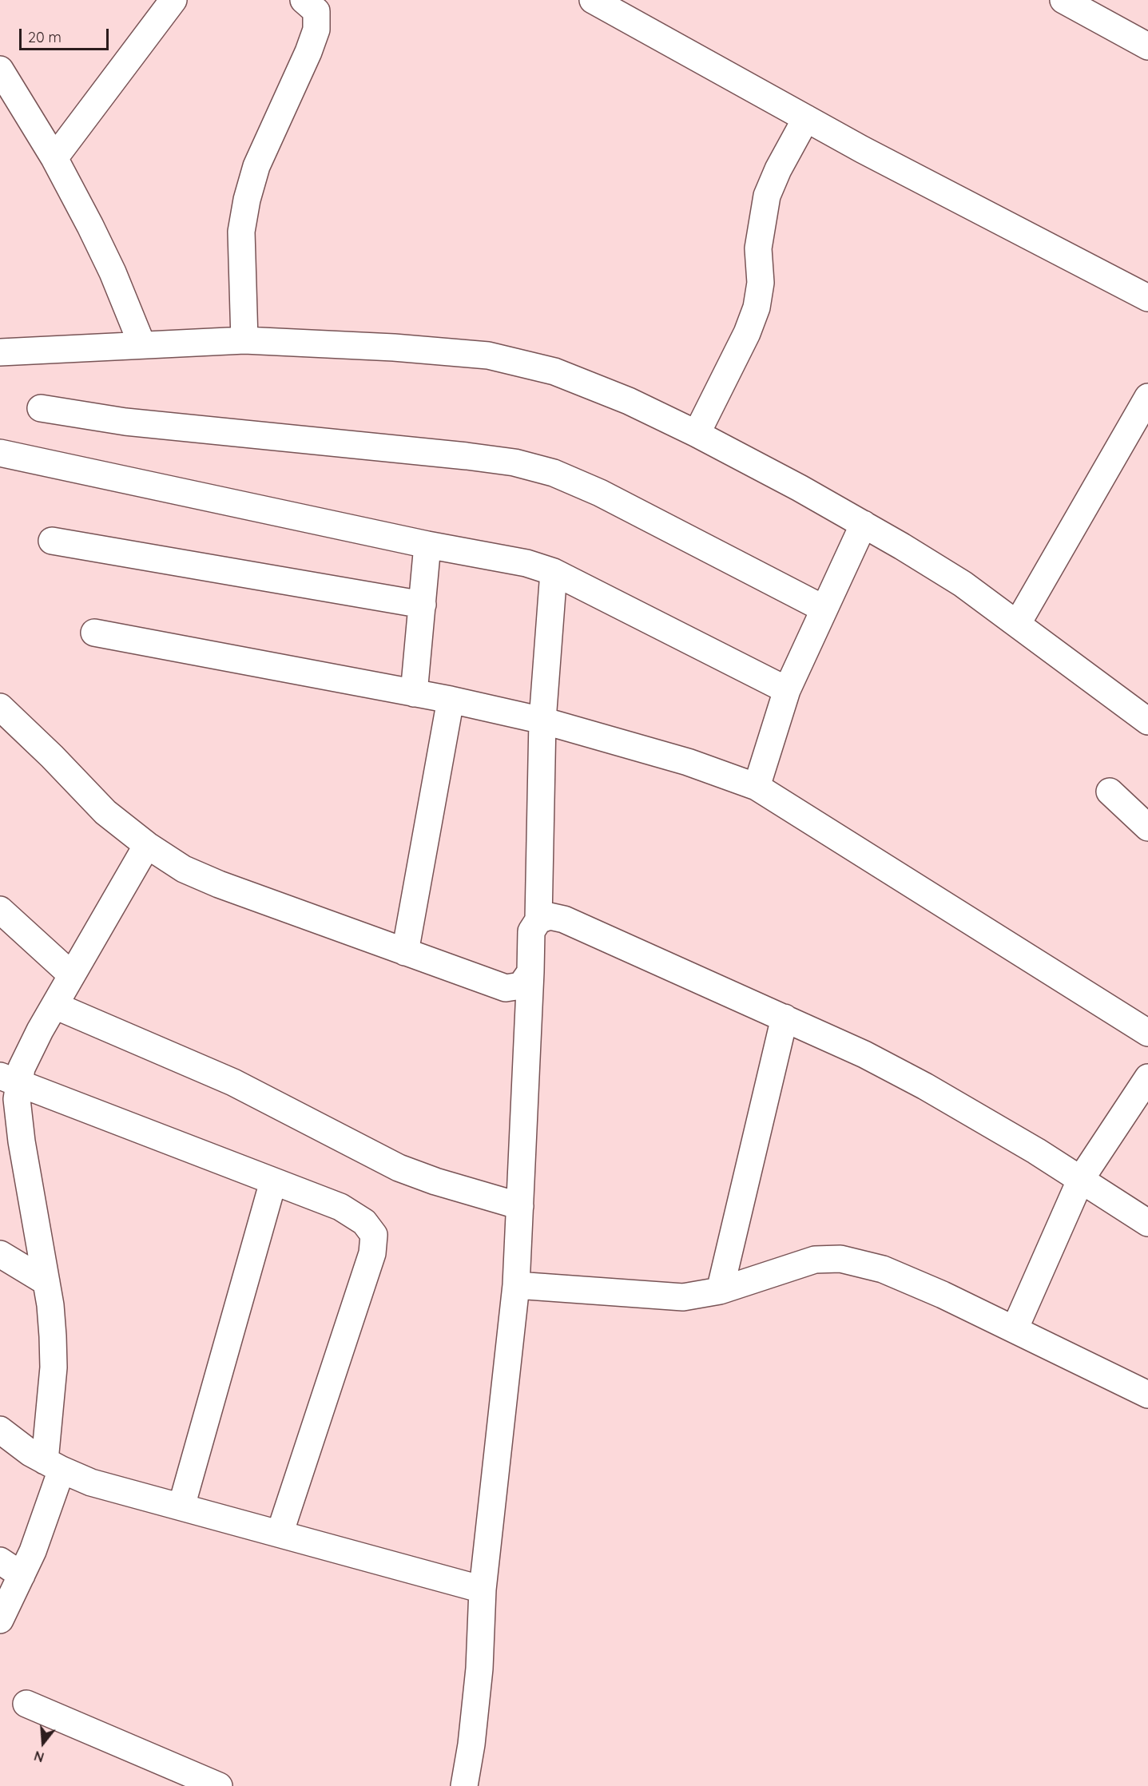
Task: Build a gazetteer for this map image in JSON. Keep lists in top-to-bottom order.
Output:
{
  "scale_bar": "20 m",
  "north": "bottom"
}
